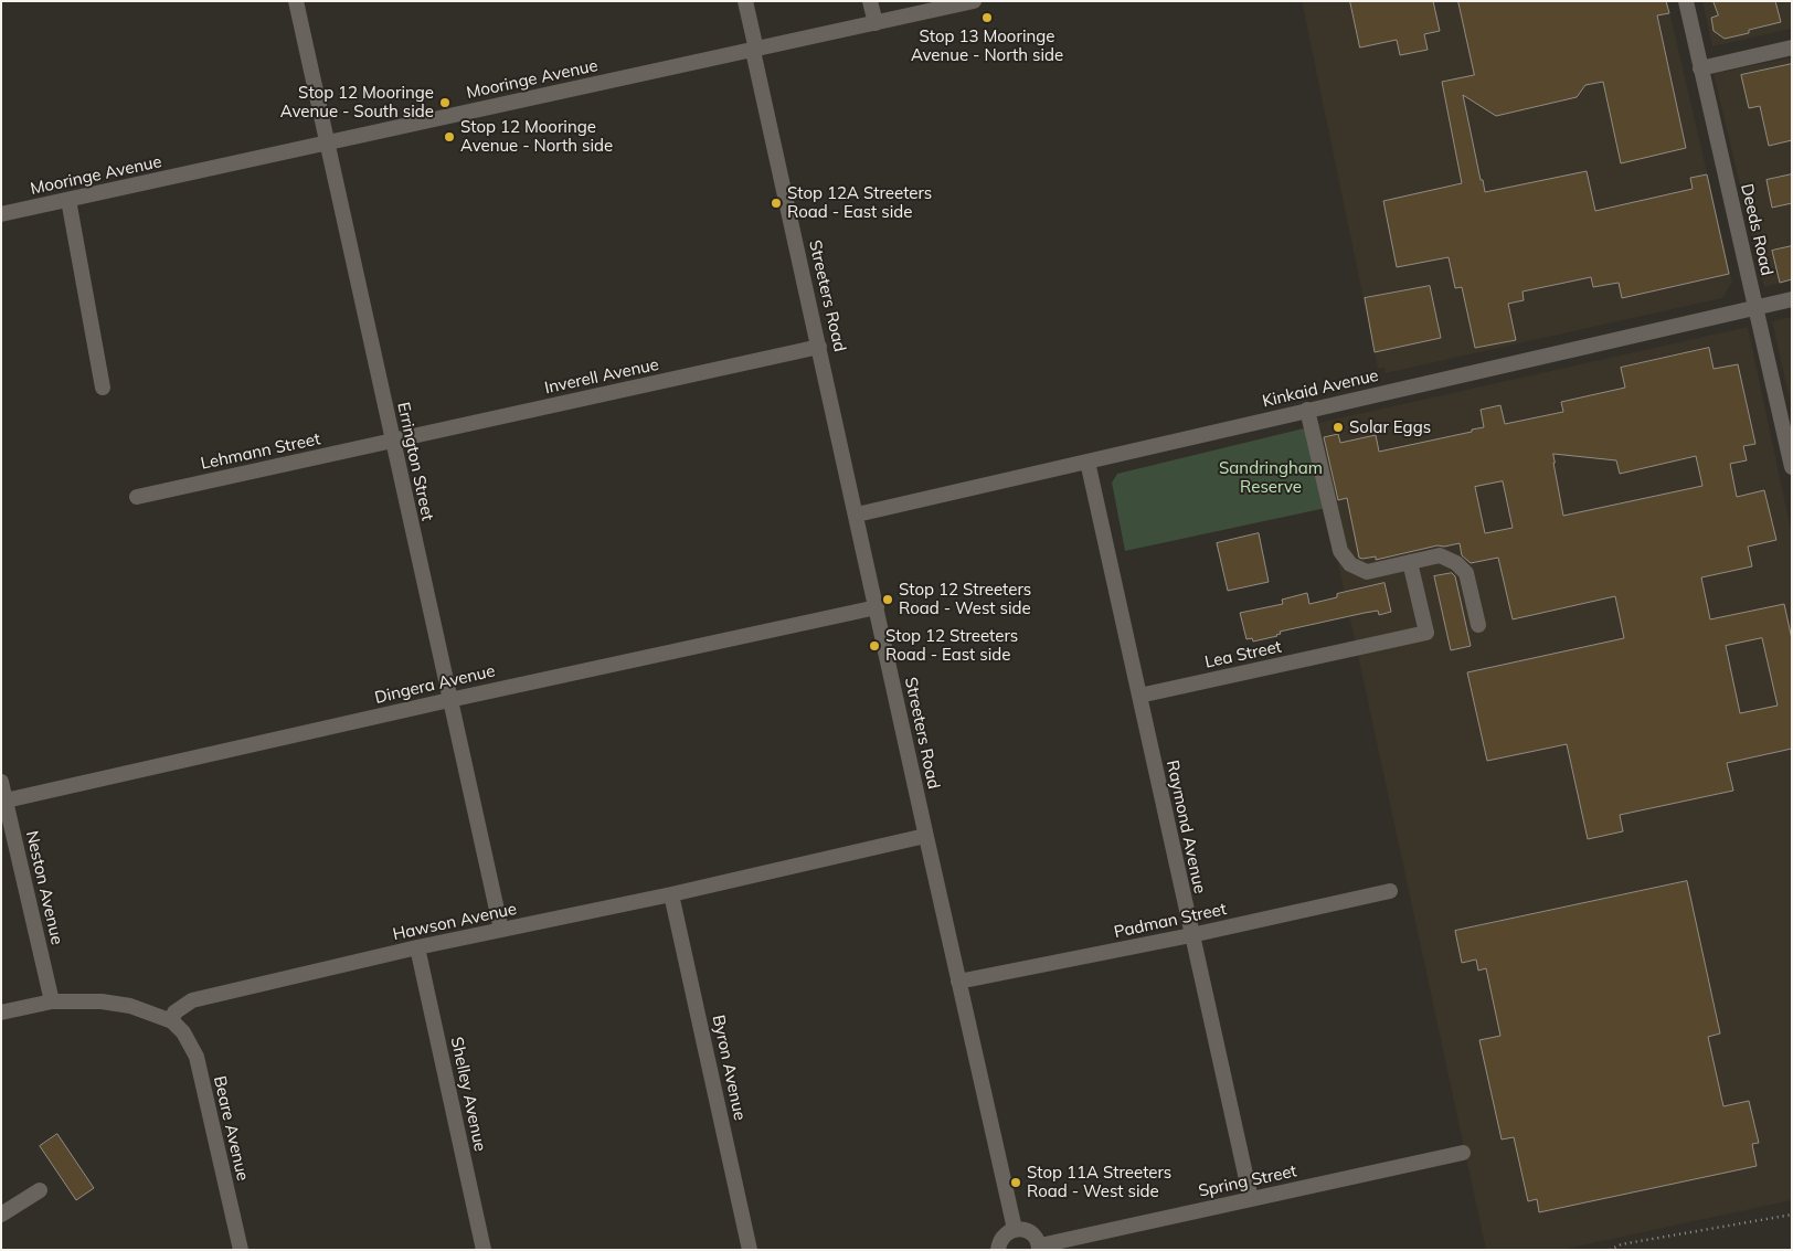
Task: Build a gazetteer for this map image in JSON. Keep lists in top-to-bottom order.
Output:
{
  "streets": {
    "street": [
      "Mooringe Avenue",
      "Deeds Road",
      "Streeters Road",
      "Inverell Avenue",
      "Kinkaid Avenue",
      "Lehmann Street",
      "Errington Street",
      "Lea Street",
      "Dingera Avenue",
      "Raymond Avenue",
      "Neston Avenue",
      "Padman Street",
      "Hawson Avenue",
      "Byron Avenue",
      "Shelley Avenue",
      "Beare Avenue",
      "Spring Street"
    ]
  },
  "crossings": [
    ["Mooringe Avenue", "Streeters Road"],
    ["Mooringe Avenue", "Errington Street"],
    ["Deeds Road", "Kinkaid Avenue"],
    ["Streeters Road", "Inverell Avenue"],
    ["Streeters Road", "Kinkaid Avenue"],
    ["Streeters Road", "Dingera Avenue"],
    ["Streeters Road", "Padman Street"],
    ["Streeters Road", "Hawson Avenue"],
    ["Inverell Avenue", "Lehmann Street"],
    ["Inverell Avenue", "Errington Street"],
    ["Kinkaid Avenue", "Raymond Avenue"],
    ["Lehmann Street", "Errington Street"],
    ["Errington Street", "Dingera Avenue"],
    ["Errington Street", "Hawson Avenue"],
    ["Lea Street", "Raymond Avenue"],
    ["Dingera Avenue", "Neston Avenue"],
    ["Raymond Avenue", "Padman Street"],
    ["Raymond Avenue", "Spring Street"],
    ["Hawson Avenue", "Byron Avenue"],
    ["Hawson Avenue", "Shelley Avenue"],
    ["Hawson Avenue", "Beare Avenue"]
  ],
  "parks": ["Sandringham Reserve"],
  "places": [
    "Stop 13 Mooringe Avenue - North side",
    "Stop 12 Mooringe Avenue - South side",
    "Stop 12 Mooringe Avenue - North side",
    "Stop 12A Streeters Road - East side",
    "Solar Eggs",
    "Stop 12 Streeters Road - West side",
    "Stop 12 Streeters Road - East side",
    "Stop 11A Streeters Road - West side"
  ]
}
